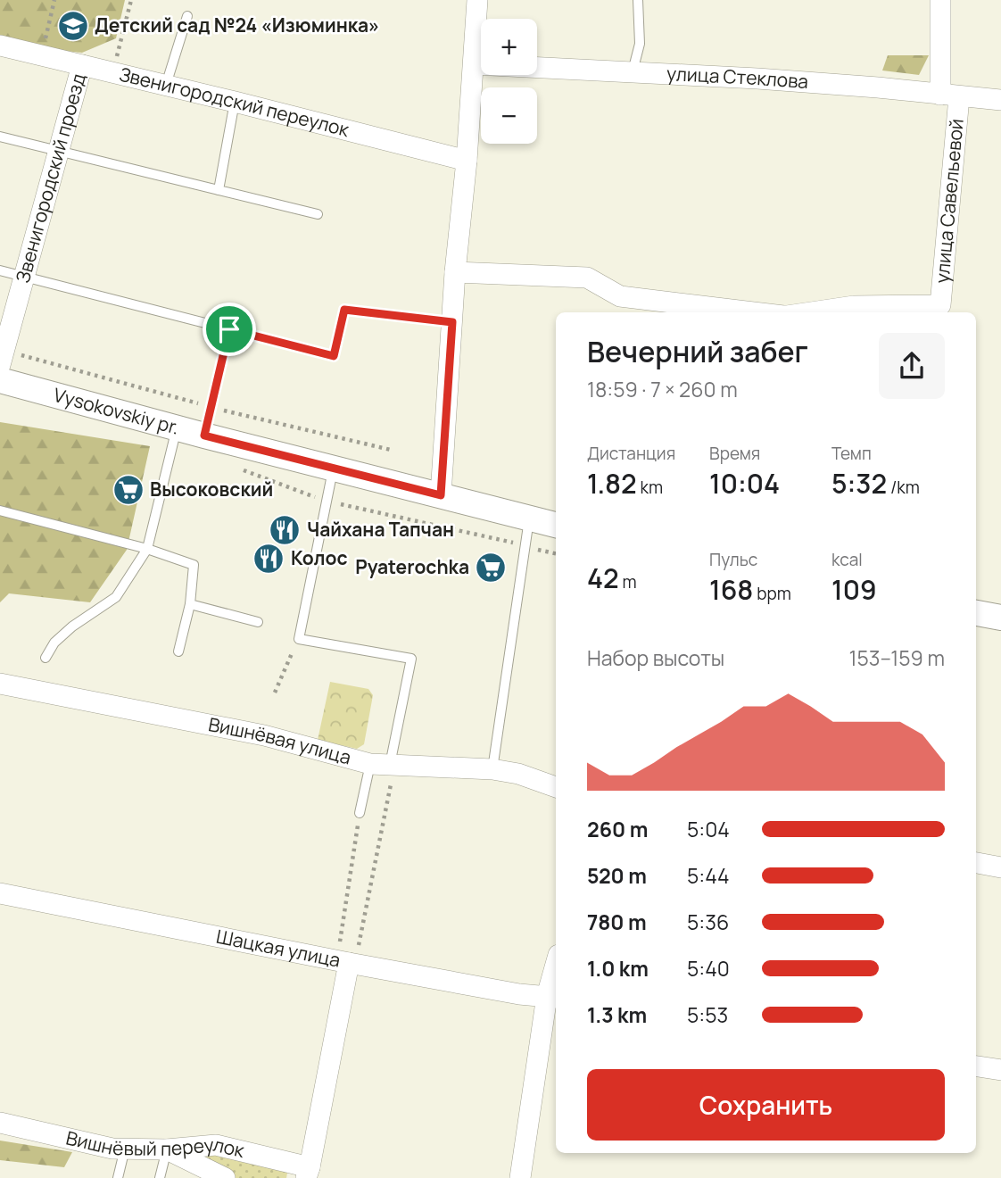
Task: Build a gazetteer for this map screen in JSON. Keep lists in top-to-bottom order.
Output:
{
  "streets": {
    "street": [
      "улица Стеклова",
      "Звенигородский переулок",
      "Звенигородский проезд",
      "улица Савельевой",
      "Vysokovskiy pr.",
      "Вишнёвая улица",
      "Шацкая улица",
      "Вишнёвый переулок"
    ]
  },
  "crossings": [
    ["улица Стеклова", "улица Савельевой"],
    ["Звенигородский переулок", "Звенигородский проезд"],
    ["Шацкая улица", "Вишнёвый переулок"]
  ],
  "places": {
    "school or university": ["Детский сад №24 «Изюминка»"],
    "supermarket": ["Высоковский", "Pyaterochka"],
    "restaurant": ["Чайхана Тапчан", "Колос"]
  },
  "page": {
    "map_buttons": ["+", "−"],
    "heading": ["Вечерний забег", "18:59 · 7 × 260 m"],
    "stats": [
      ["Дистанция", "1.82 km"],
      ["Время", "10:04"],
      ["Темп", "5:32 /km"],
      ["42 m"],
      ["Пульс", "168 bpm"],
      ["kcal", "109"]
    ],
    "chart": ["Набор высоты", "153–159 m"],
    "list": [
      {
        "name": "260 m",
        "note": "5:04"
      },
      {
        "name": "520 m",
        "note": "5:44"
      },
      {
        "name": "780 m",
        "note": "5:36"
      },
      {
        "name": "1.0 km",
        "note": "5:40"
      },
      {
        "name": "1.3 km",
        "note": "5:53"
      }
    ],
    "buttons": "Сохранить"
  }
}
